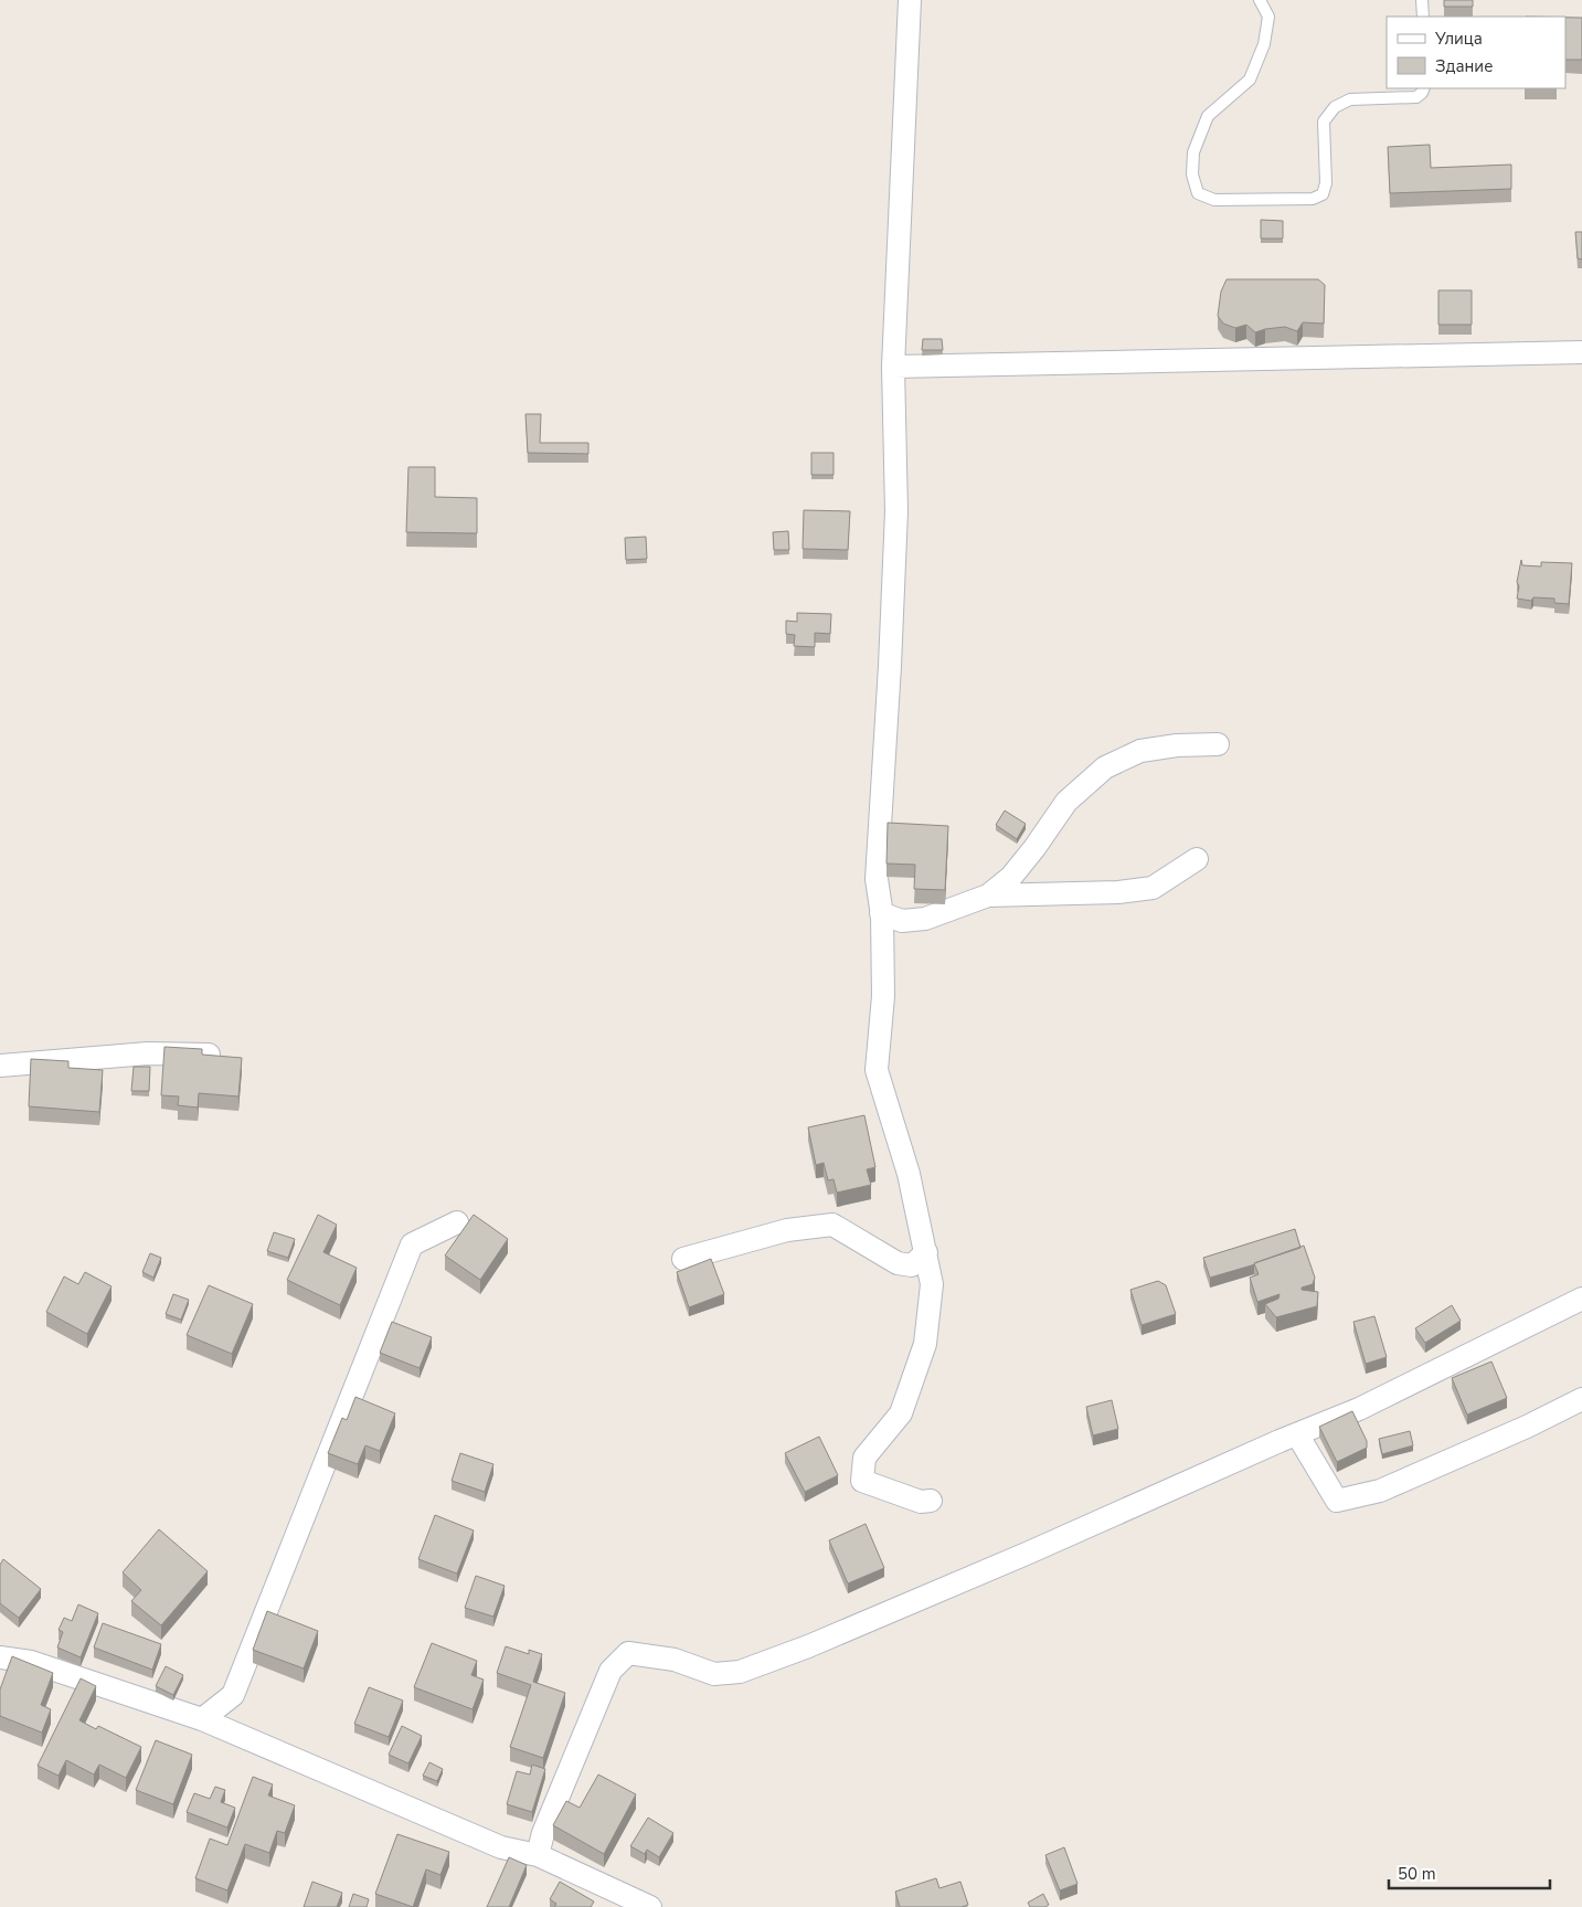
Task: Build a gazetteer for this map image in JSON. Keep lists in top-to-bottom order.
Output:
{
  "legend": ["Улица", "Здание"],
  "scale_bar": "50 m"
}
